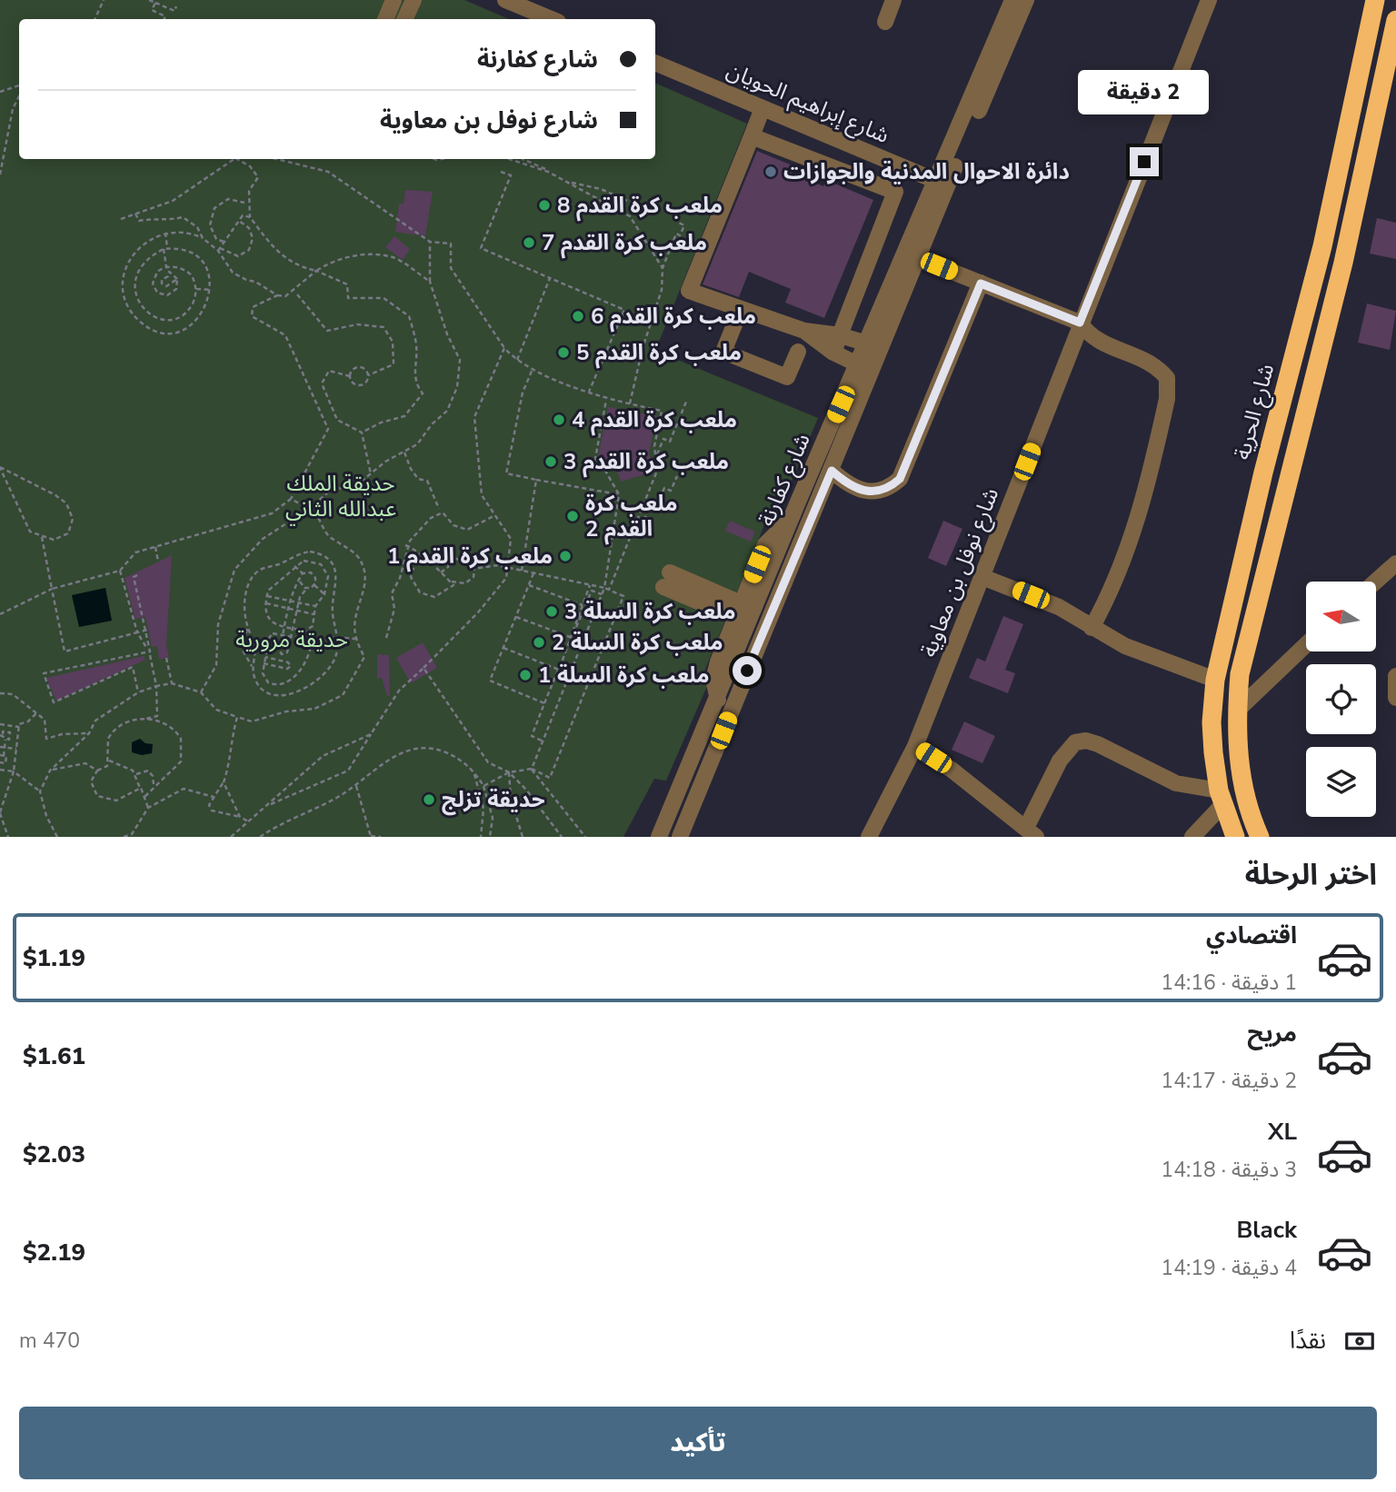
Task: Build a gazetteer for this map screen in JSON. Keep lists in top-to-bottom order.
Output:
{
  "streets": {
    "highway": ["شارع الحرية"],
    "street": ["شارع إبراهيم الحويان", "شارع كفارنة", "شارع نوفل بن معاوية"]
  },
  "crossings": [
    ["شارع إبراهيم الحويان", "شارع كفارنة"]
  ],
  "parks": ["حديقة الملك عبدالله الثاني", "حديقة مرورية"],
  "places": [
    "دائرة الاحوال المدنية والجوازات",
    "ملعب كرة القدم 8",
    "ملعب كرة القدم 7",
    "ملعب كرة القدم 6",
    "ملعب كرة القدم 5",
    "ملعب كرة القدم 4",
    "ملعب كرة القدم 3",
    "ملعب كرة القدم 2",
    "ملعب كرة القدم 1",
    "ملعب كرة السلة 3",
    "ملعب كرة السلة 2",
    "ملعب كرة السلة 1",
    "حديقة تزلج"
  ],
  "north": "left",
  "page": {
    "banner": ["شارع كفارنة", "شارع نوفل بن معاوية"],
    "bubble": "2 دقيقة",
    "heading": "اختر الرحلة",
    "list": [
      {
        "name": "اقتصادي",
        "note": "1 دقيقة · 14:16",
        "value": "$1.19"
      },
      {
        "name": "مريح",
        "note": "2 دقيقة · 14:17",
        "value": "$1.61"
      },
      {
        "name": "XL",
        "note": "3 دقيقة · 14:18",
        "value": "$2.03"
      },
      {
        "name": "Black",
        "note": "4 دقيقة · 14:19",
        "value": "$2.19"
      }
    ],
    "pay": ["نقدًا", "470 m"],
    "buttons": "تأكيد"
  }
}
